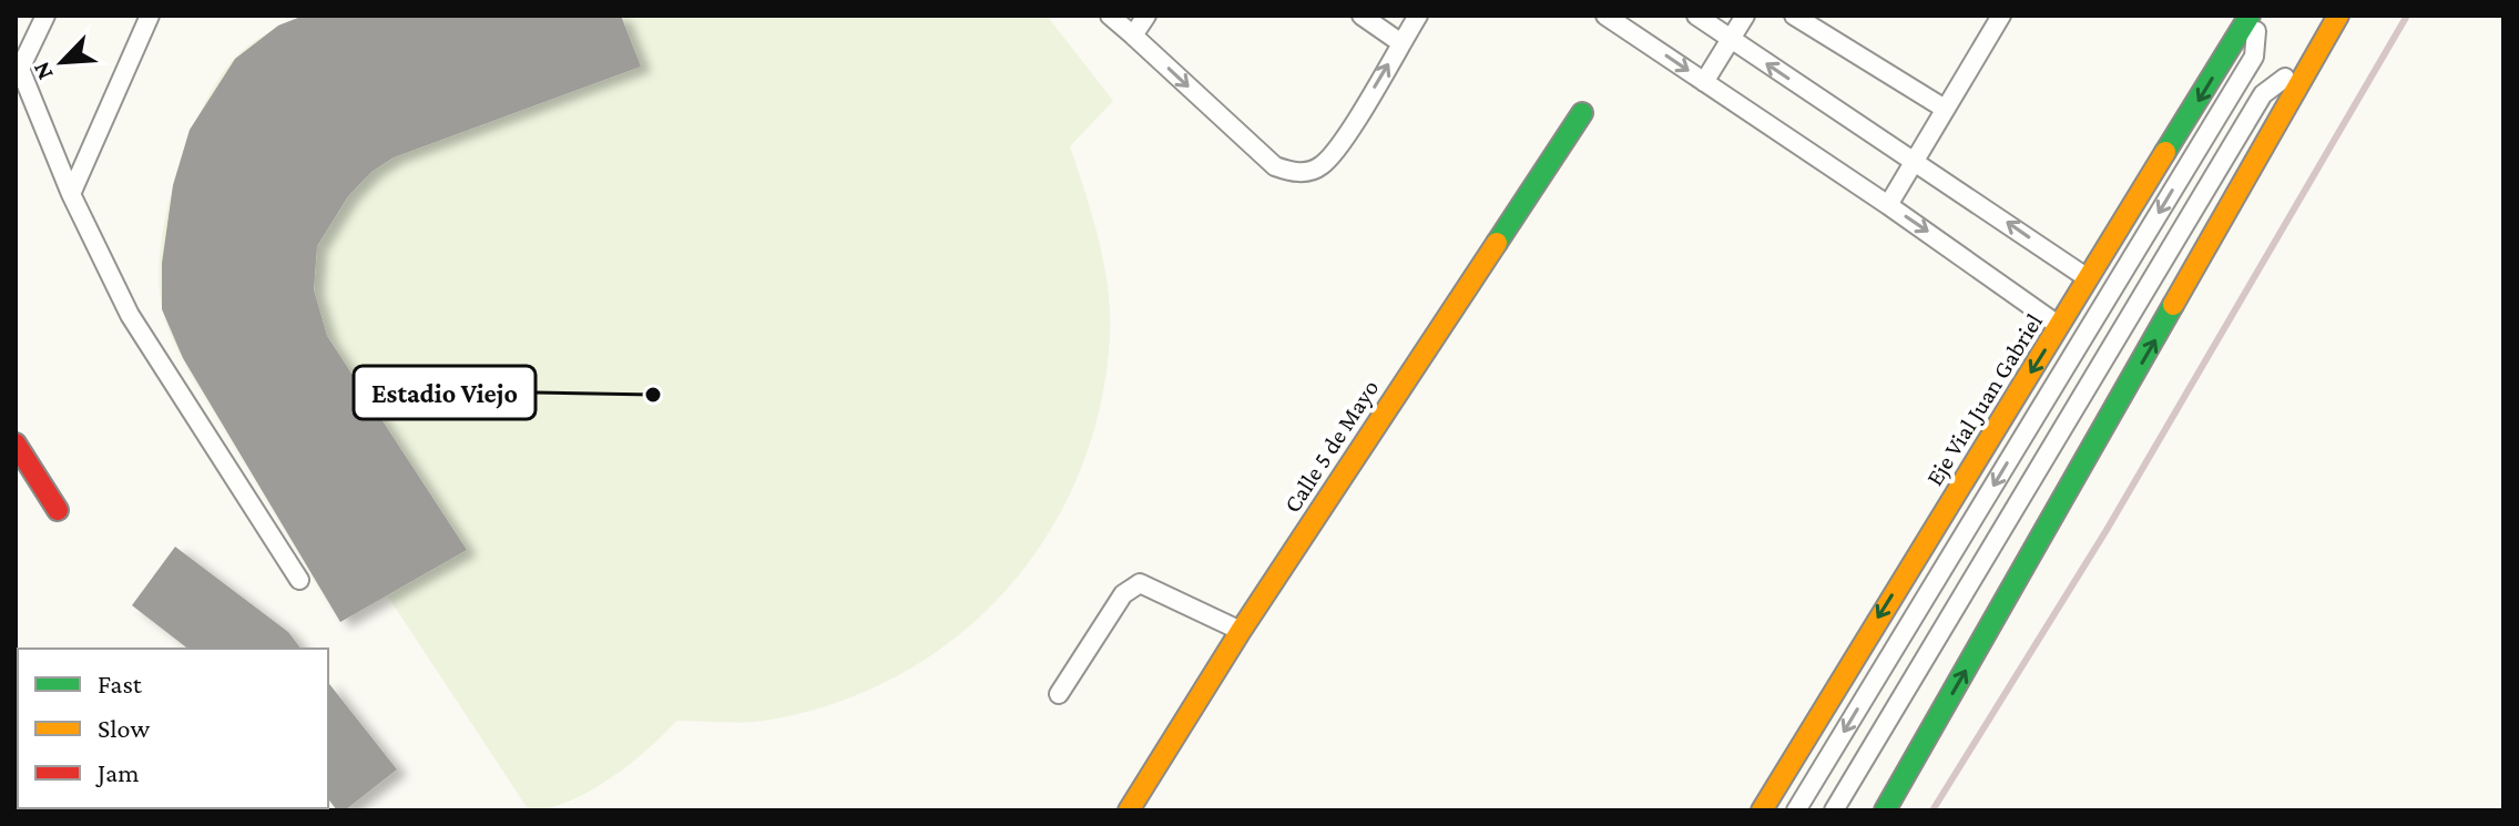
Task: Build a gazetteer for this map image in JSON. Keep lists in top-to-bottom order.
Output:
{
  "streets": {
    "main road": ["Eje Vial Juan Gabriel", "Calle 5 de Mayo"]
  },
  "places": ["Estadio Viejo"],
  "legend": ["Fast", "Slow", "Jam"],
  "north": "bottom left"
}
